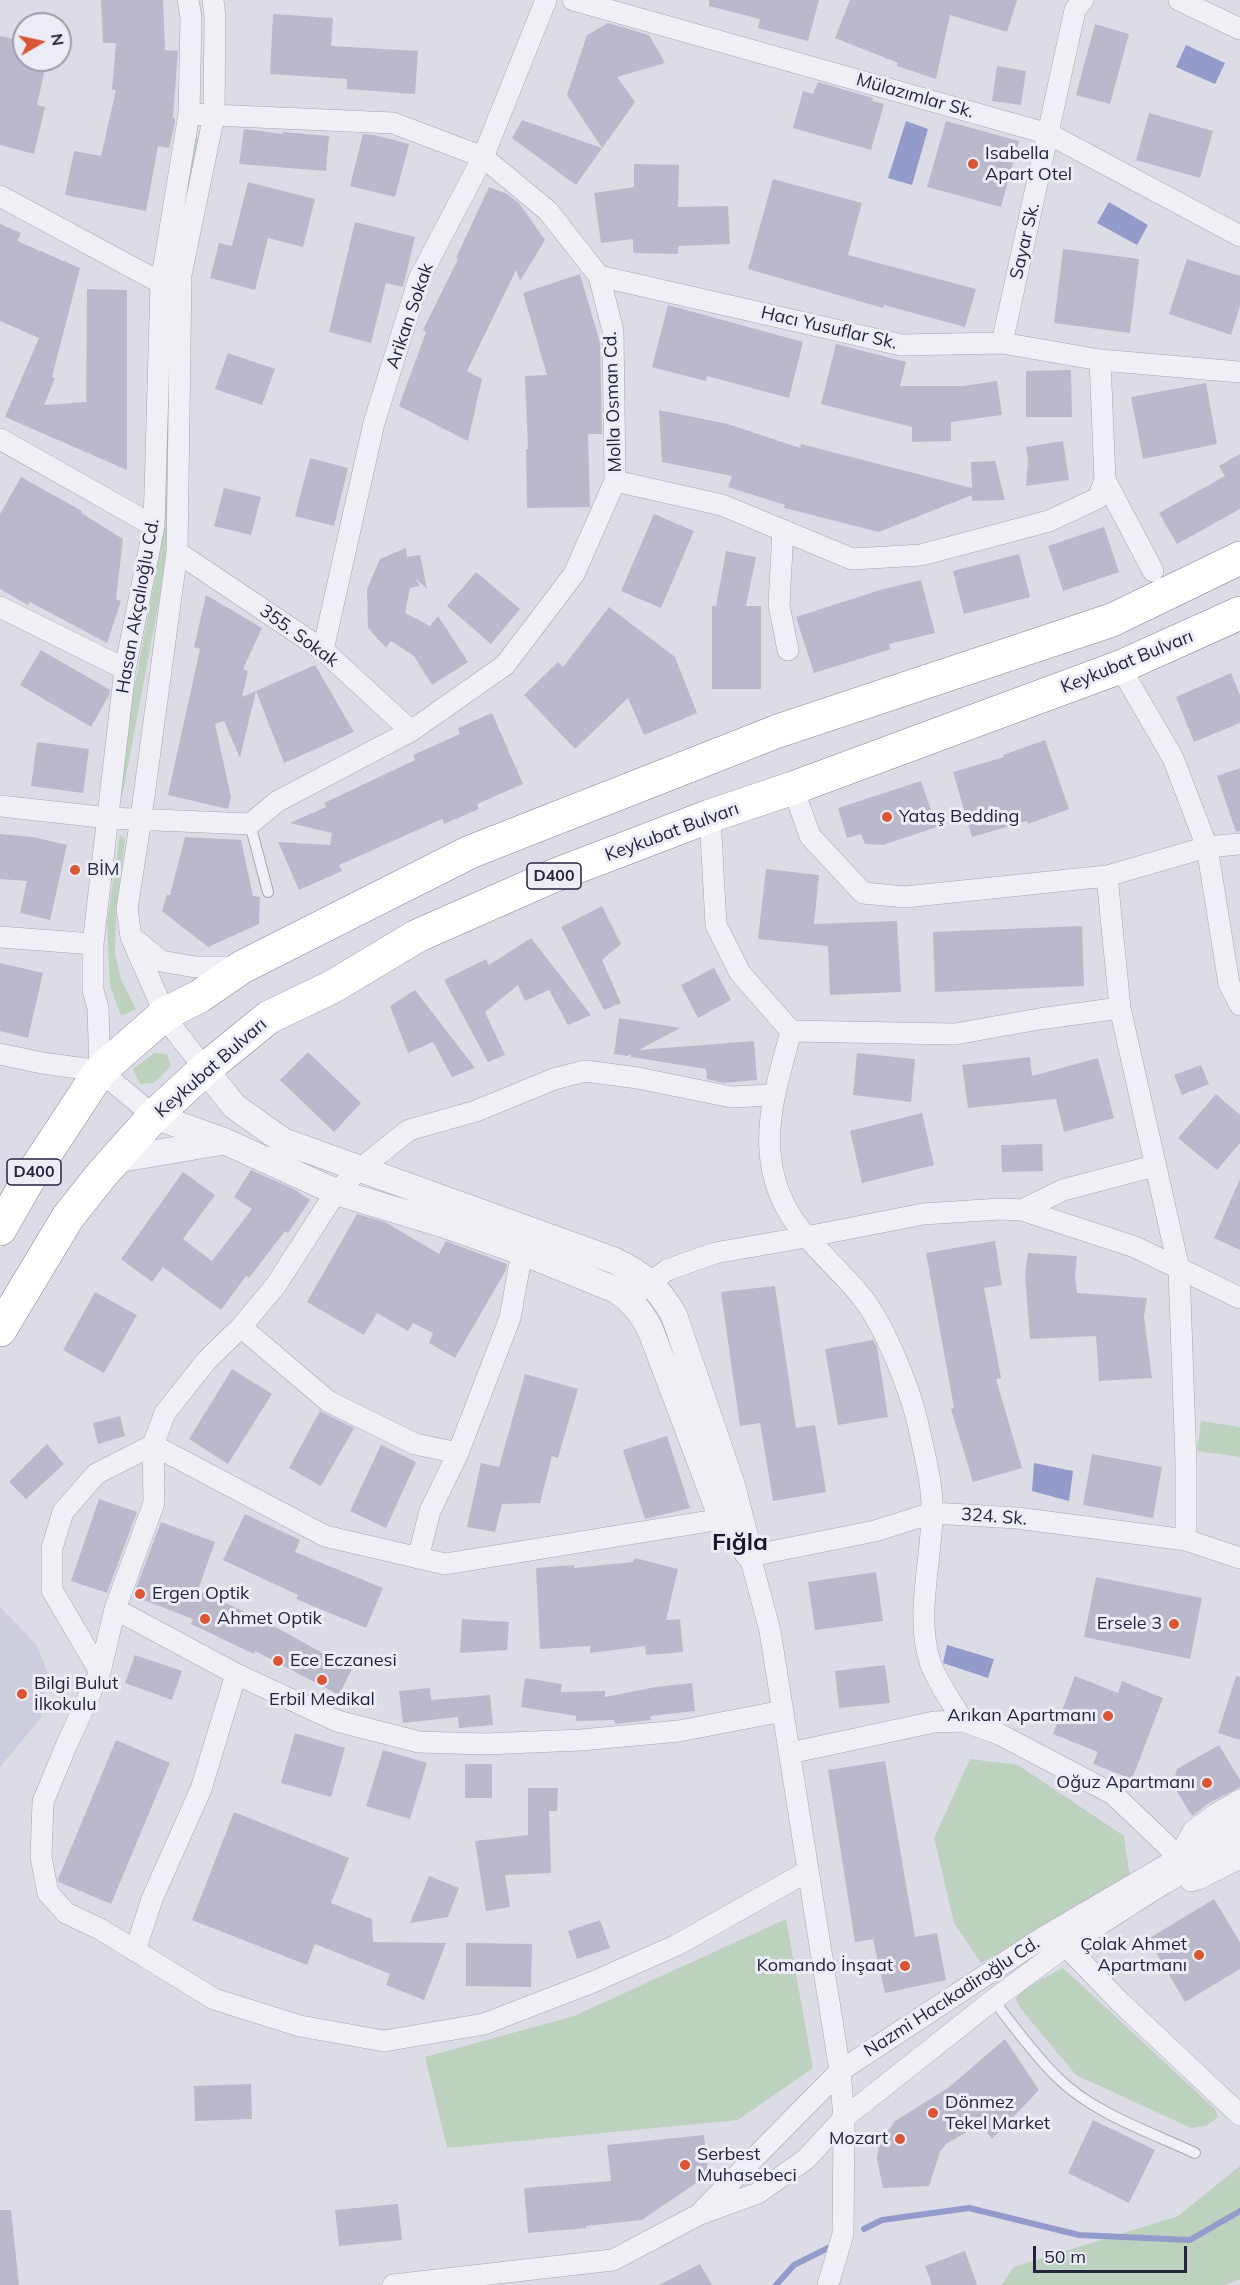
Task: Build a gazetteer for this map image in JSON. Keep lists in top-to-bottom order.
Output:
{
  "streets": {
    "highway": ["Keykubat Bulvarı", "D400"],
    "street": [
      "Mülazımlar Sk.",
      "Sayar Sk.",
      "Arikan Sokak",
      "Hacı Yusuflar Sk.",
      "Molla Osman Cd.",
      "Hasan Akçalıoğlu Cd.",
      "355. Sokak",
      "324. Sk.",
      "Nazmi Hacıkadiroğlu Cd."
    ]
  },
  "crossings": [
    ["Mülazımlar Sk.", "Sayar Sk."],
    ["Sayar Sk.", "Hacı Yusuflar Sk."],
    ["Arikan Sokak", "Molla Osman Cd."],
    ["Arikan Sokak", "355. Sokak"],
    ["Hacı Yusuflar Sk.", "Molla Osman Cd."],
    ["Molla Osman Cd.", "Hasan Akçalıoğlu Cd."],
    ["Molla Osman Cd.", "355. Sokak"],
    ["Hasan Akçalıoğlu Cd.", "355. Sokak"],
    ["Hasan Akçalıoğlu Cd.", "Keykubat Bulvarı"],
    ["Hasan Akçalıoğlu Cd.", "D400"]
  ],
  "districts": ["Fığla"],
  "places": [
    "Isabella Apart Otel",
    "Yataş Bedding",
    "BİM",
    "Ergen Optik",
    "Ahmet Optik",
    "Ersele 3",
    "Ece Eczanesi",
    "Erbil Medikal",
    "Bilgi Bulut İlkokulu",
    "Arıkan Apartmanı",
    "Oğuz Apartmanı",
    "Çolak Ahmet Apartmanı",
    "Komando İnşaat",
    "Dönmez Tekel Market",
    "Mozart",
    "Serbest Muhasebeci"
  ],
  "scale_bar": "50 m",
  "north": "right"
}
